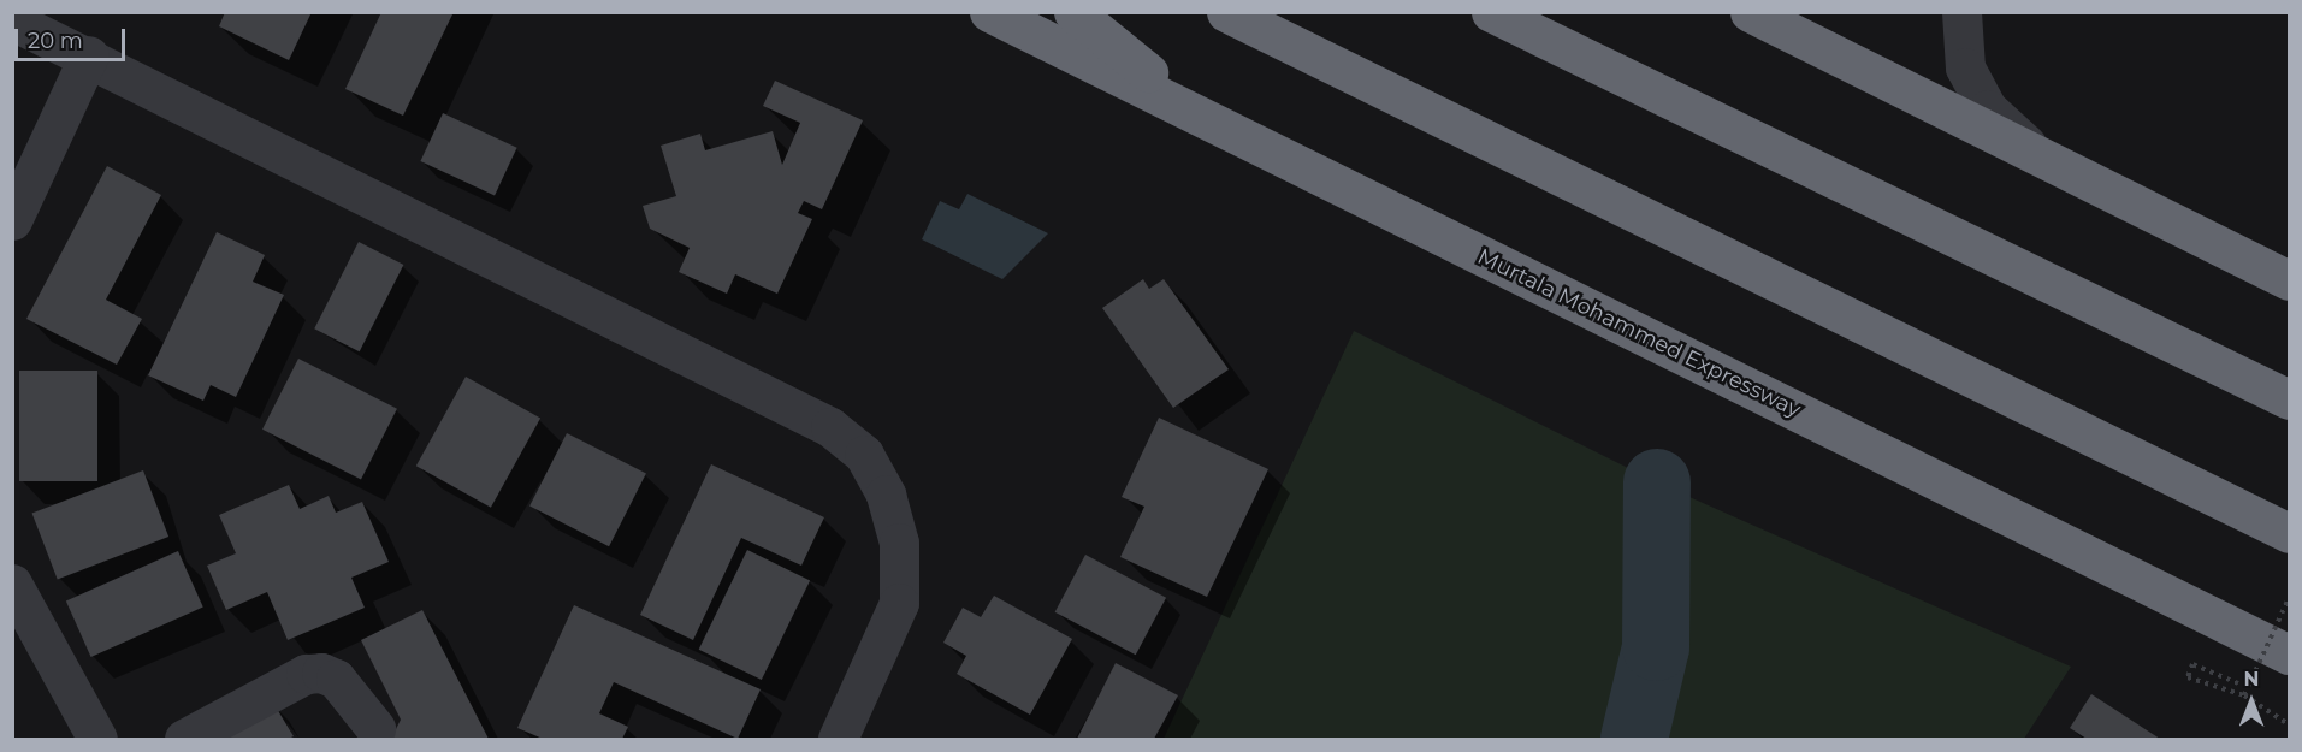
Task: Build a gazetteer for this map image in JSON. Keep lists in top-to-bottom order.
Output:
{
  "streets": {
    "highway": ["Murtala Mohammed Expressway"]
  },
  "scale_bar": "20 m",
  "north": "top"
}
